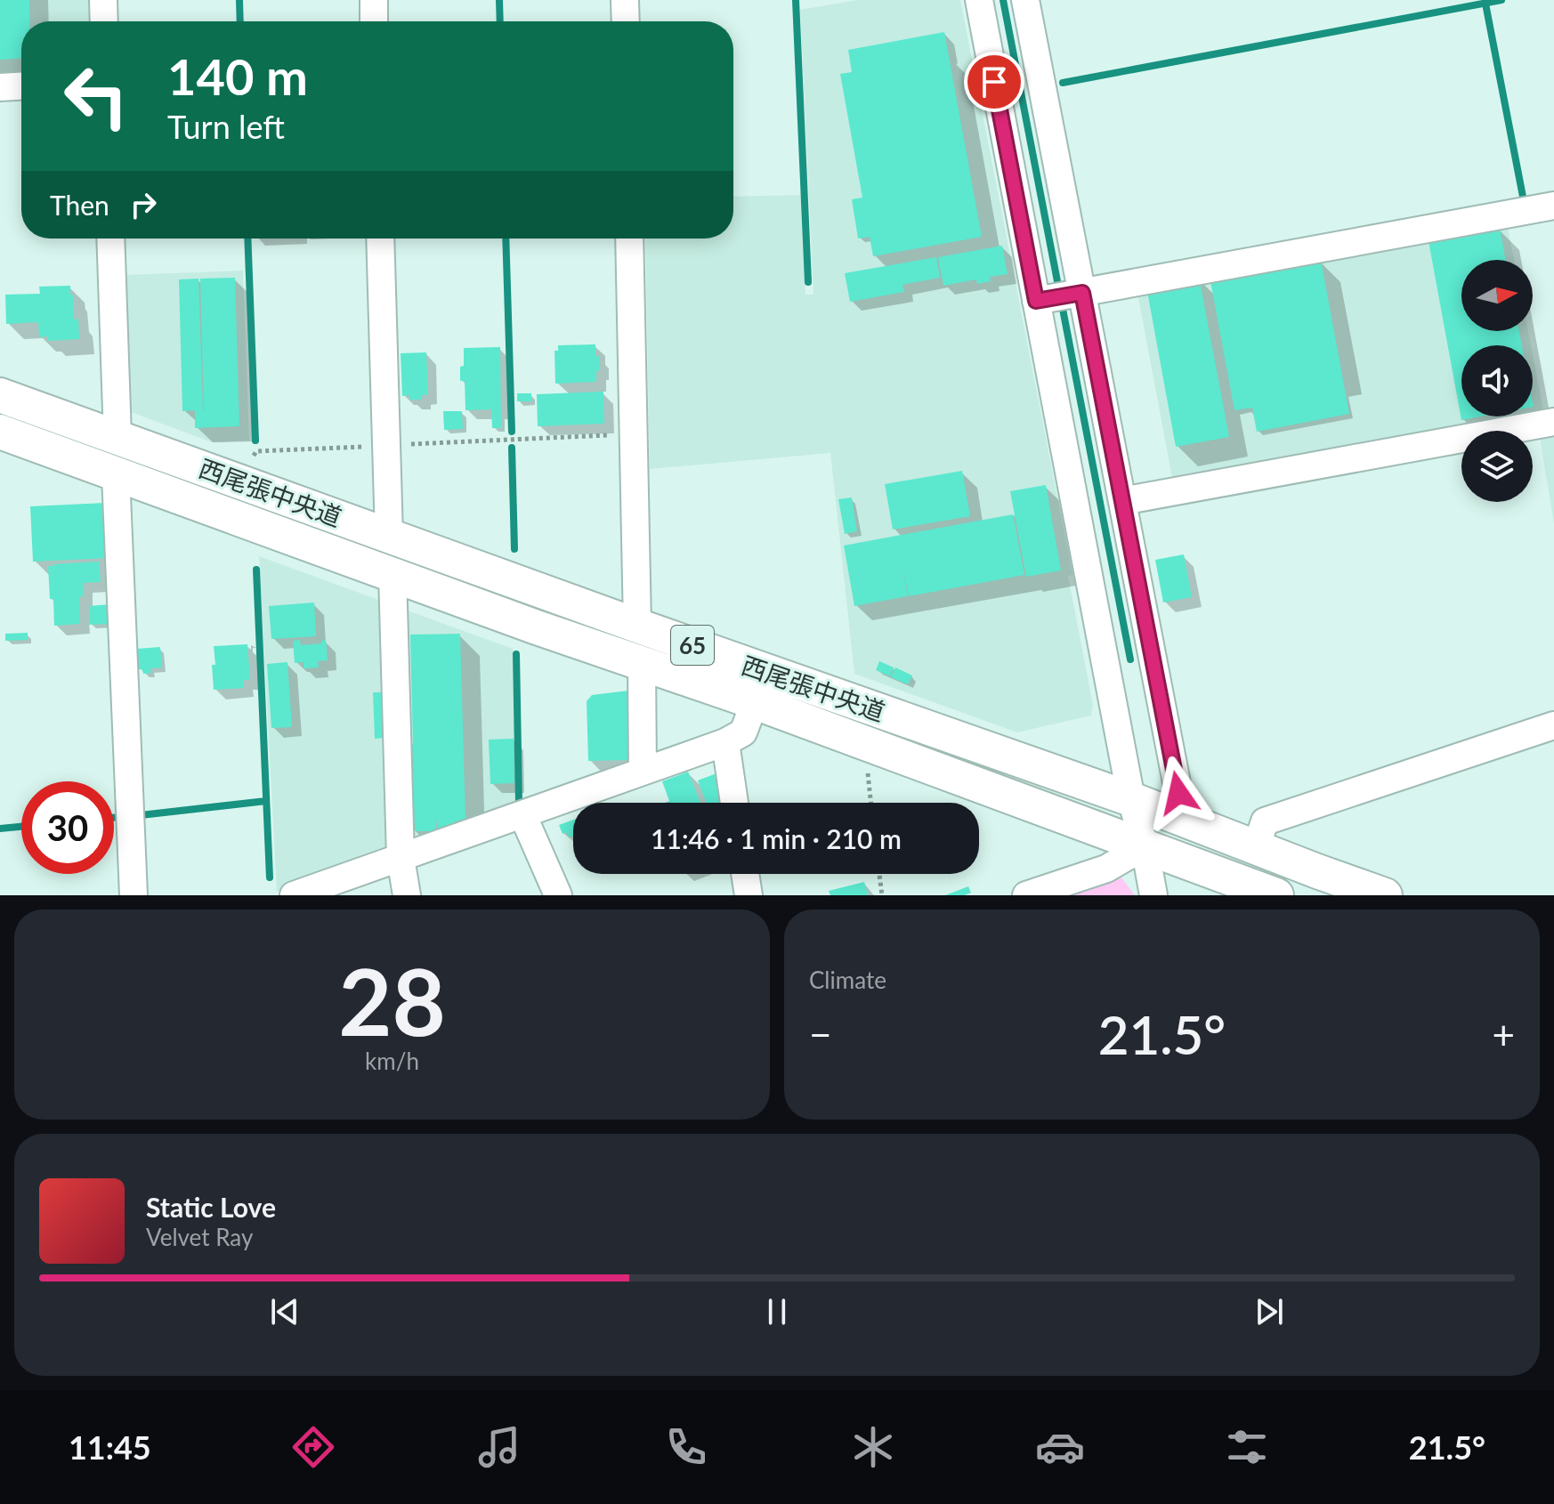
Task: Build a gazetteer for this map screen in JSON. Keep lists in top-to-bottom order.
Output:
{
  "streets": {
    "main road": ["西尾張中央道", "65"]
  },
  "north": "right",
  "page": {
    "turn": ["140 m", "Turn left"],
    "then": "Then",
    "limit": "30",
    "trip": "11:46 · 1 min · 210 m",
    "tile": [
      ["28", "km/h"],
      "Climate"
    ],
    "heat": ["−", "21.5°", "+"],
    "song": ["Static Love", "Velvet Ray"],
    "tabs": ["11:45", "21.5°"]
  }
}
